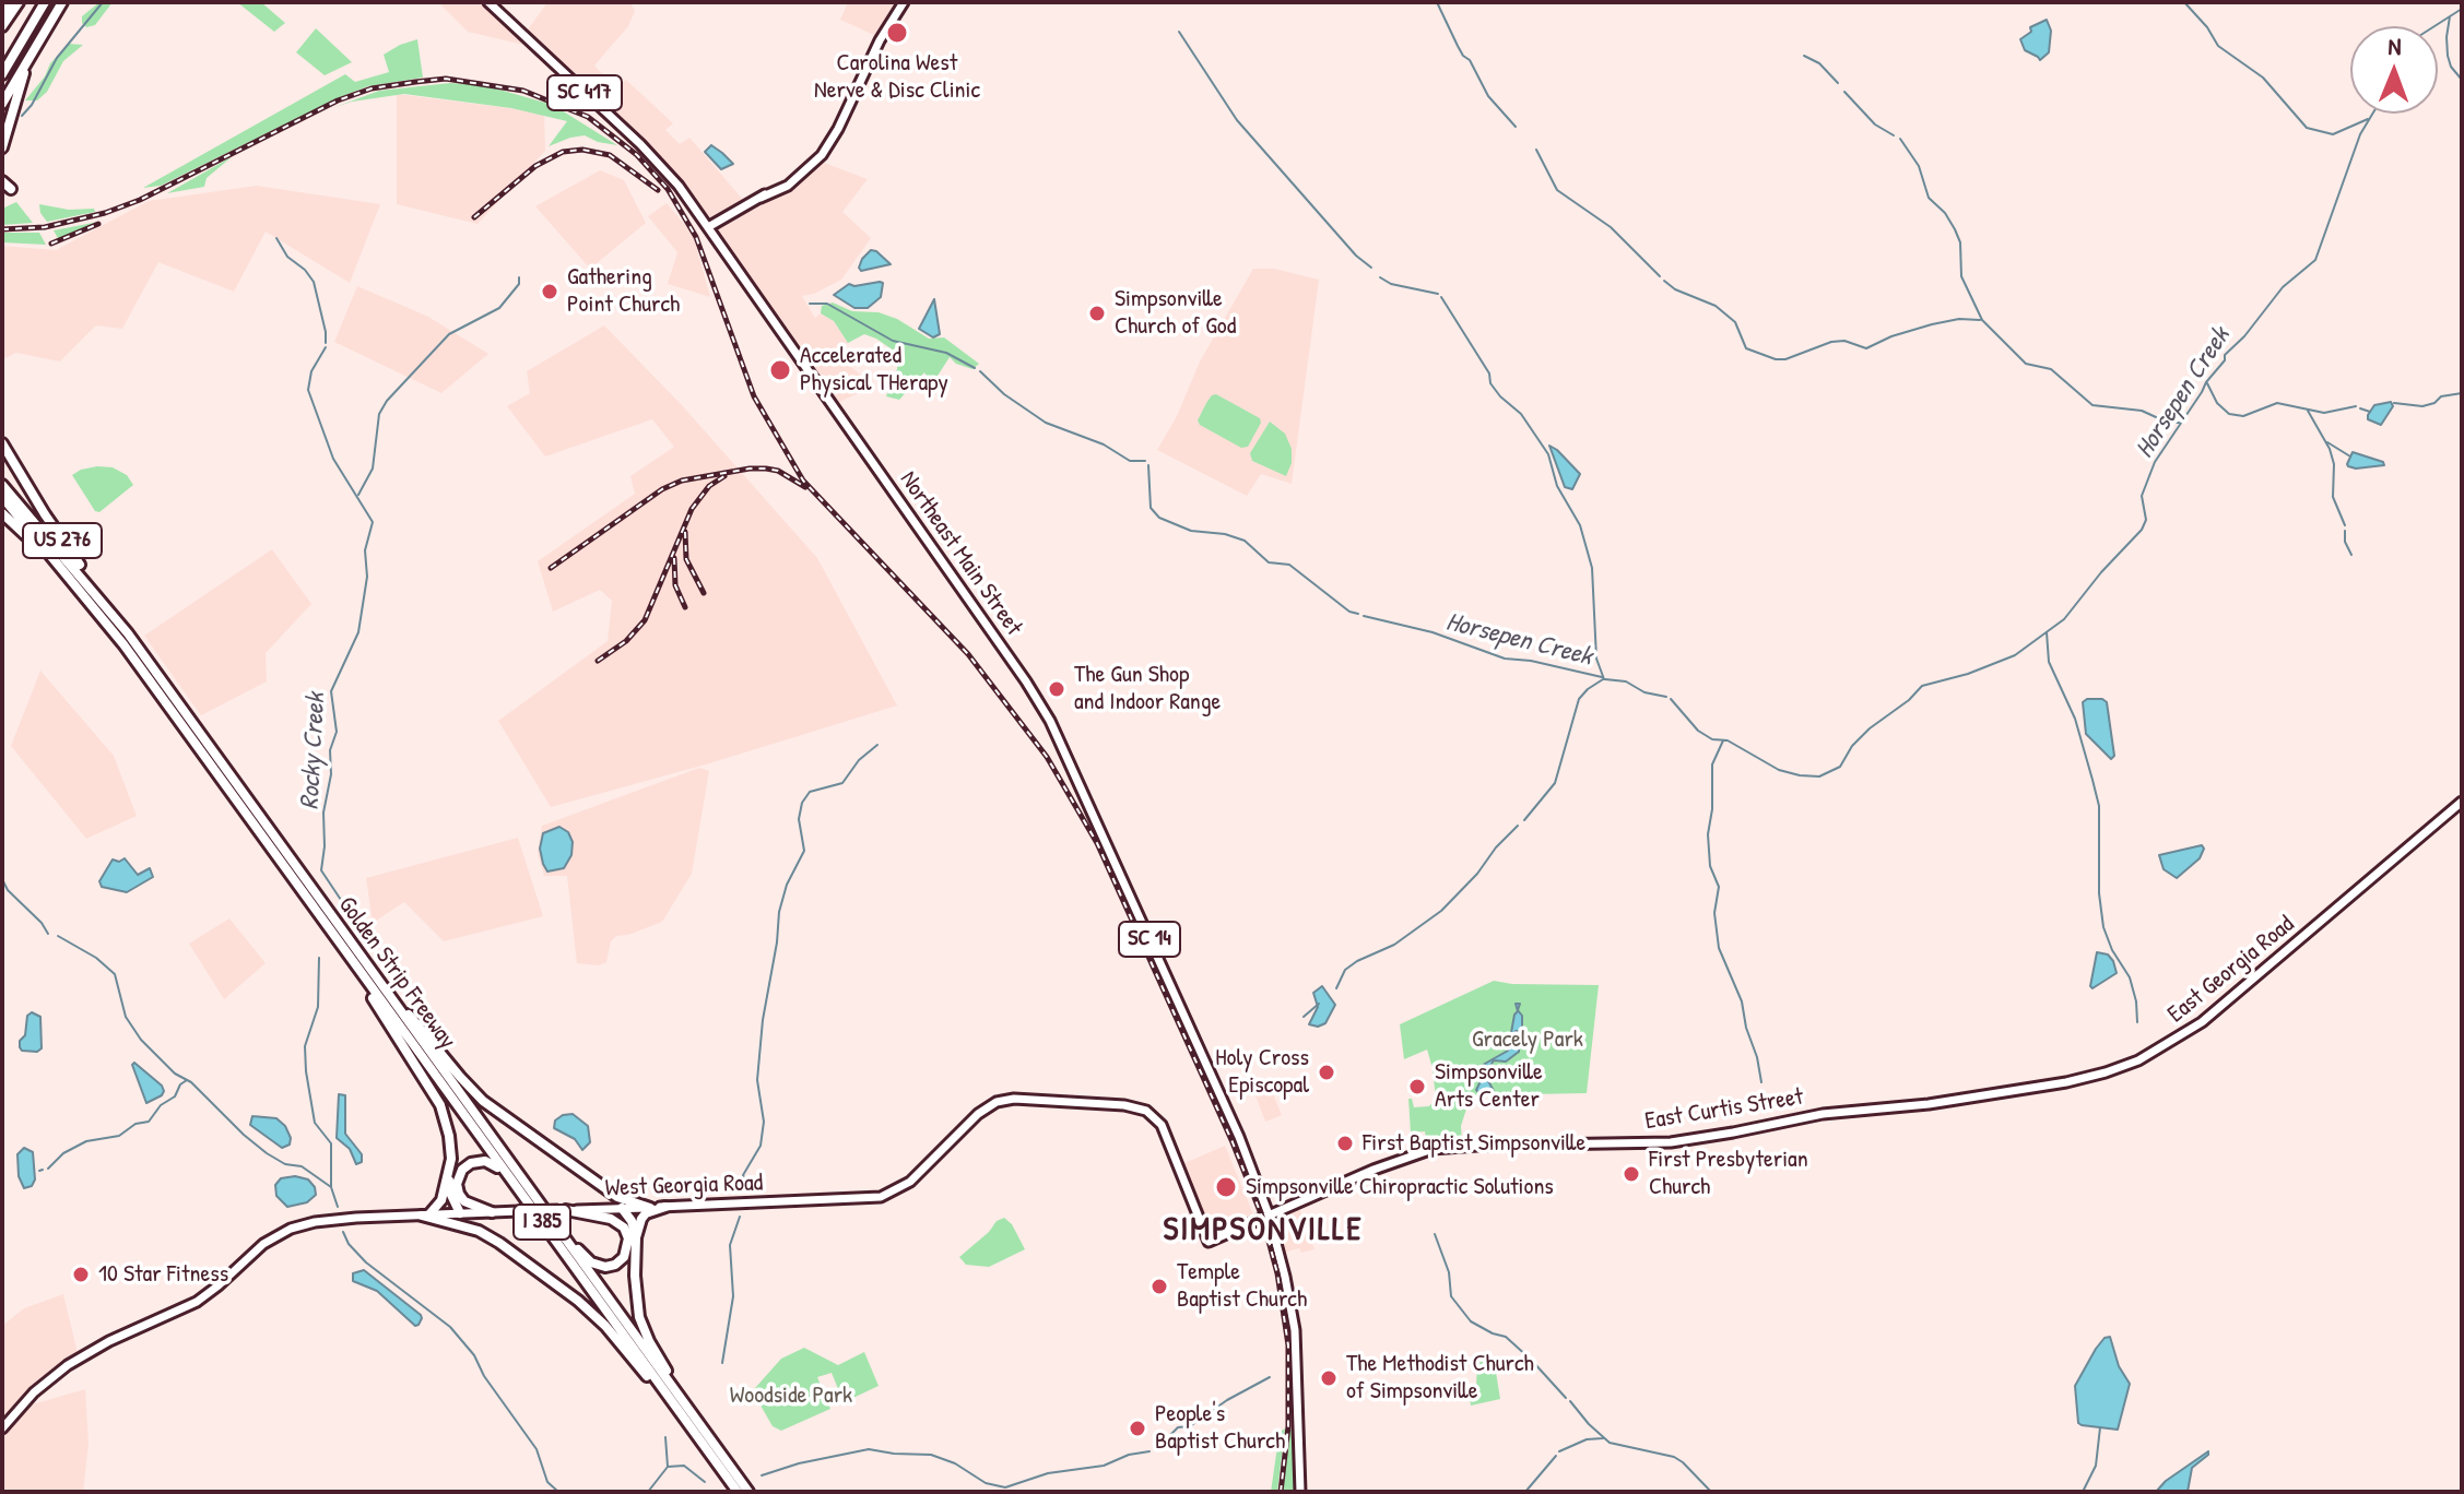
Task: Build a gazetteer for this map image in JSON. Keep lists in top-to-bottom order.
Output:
{
  "streets": {
    "highway": ["US 276", "Golden Strip Freeway", "I 385"],
    "main road": [
      "SC 417",
      "Northeast Main Street",
      "SC 14",
      "East Georgia Road",
      "East Curtis Street",
      "West Georgia Road"
    ]
  },
  "crossings": [
    ["US 276", "Golden Strip Freeway"],
    ["Northeast Main Street", "SC 14"],
    ["Northeast Main Street", "East Curtis Street"],
    ["SC 14", "East Curtis Street"],
    ["East Georgia Road", "East Curtis Street"],
    ["East Curtis Street", "West Georgia Road"]
  ],
  "districts": ["SIMPSONVILLE"],
  "water": ["Horsepen Creek", "Rocky Creek"],
  "parks": ["Gracely Park", "Woodside Park"],
  "places": [
    "Carolina West Nerve & Disc Clinic",
    "Gathering Point Church",
    "Simpsonville Church of God",
    "Accelerated Physical THerapy",
    "The Gun Shop and Indoor Range",
    "Holy Cross Episcopal",
    "Simpsonville Arts Center",
    "First Baptist Simpsonville",
    "First Presbyterian Church",
    "Simpsonville Chiropractic Solutions",
    "10 Star Fitness",
    "Temple Baptist Church",
    "The Methodist Church of Simpsonville",
    "People's Baptist Church"
  ],
  "north": "top"
}
